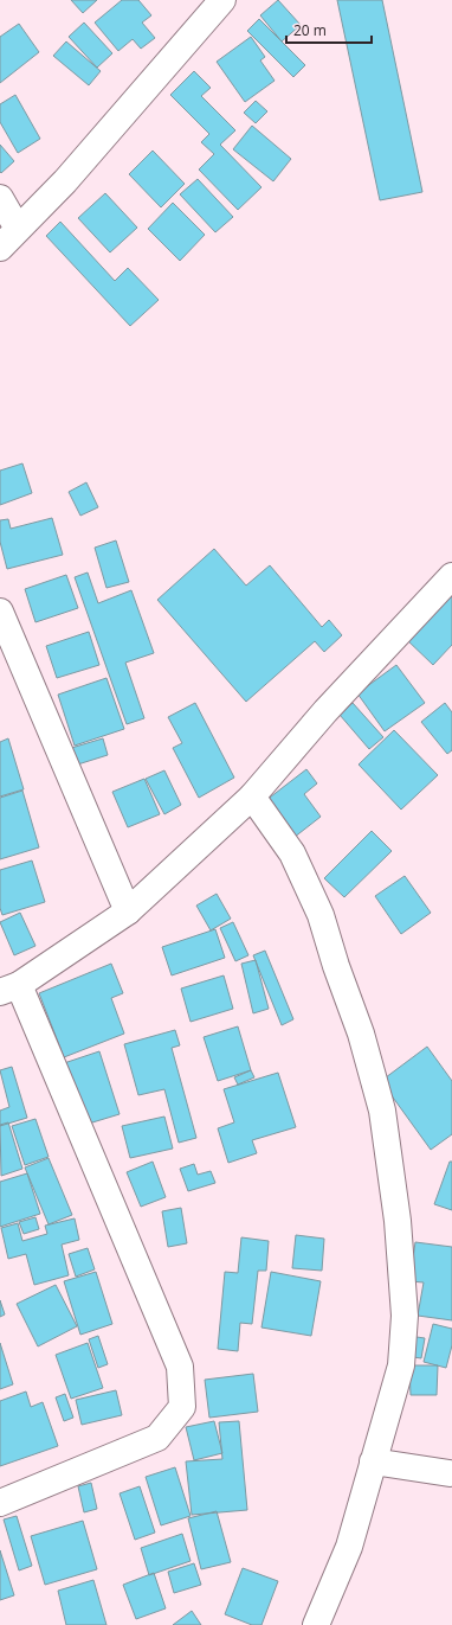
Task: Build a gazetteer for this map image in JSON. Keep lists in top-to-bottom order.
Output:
{
  "scale_bar": "20 m"
}
